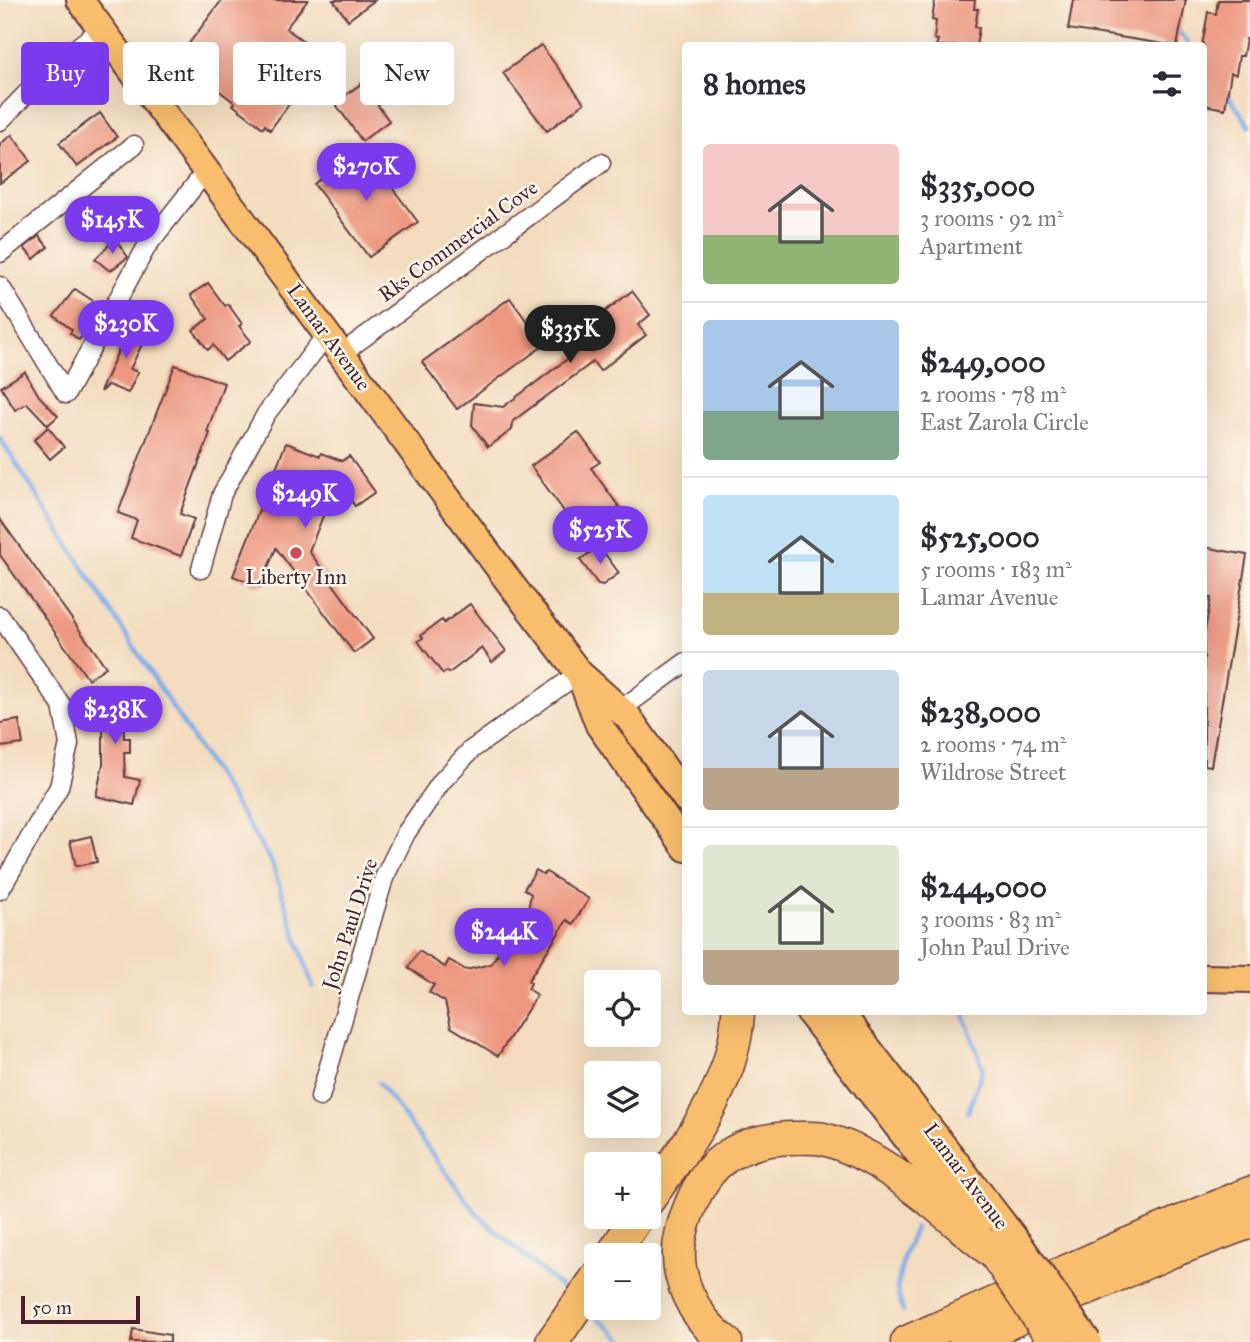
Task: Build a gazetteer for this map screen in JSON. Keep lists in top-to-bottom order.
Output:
{
  "streets": {
    "highway": ["Lamar Avenue"],
    "street": ["Rks Commercial Cove", "John Paul Drive"]
  },
  "crossings": [
    ["Rks Commercial Cove", "Lamar Avenue"],
    ["Lamar Avenue", "John Paul Drive"]
  ],
  "places": ["Liberty Inn"],
  "scale_bar": "50 m",
  "page": {
    "chip": [
      "Buy",
      "Rent",
      "Filters",
      "New"
    ],
    "heading": "8 homes",
    "list": [
      {
        "name": "$335,000",
        "note": "3 rooms · 92 m² · Apartment"
      },
      {
        "name": "$249,000",
        "note": "2 rooms · 78 m² · East Zarola Circle"
      },
      {
        "name": "$525,000",
        "note": "5 rooms · 183 m² · Lamar Avenue"
      },
      {
        "name": "$238,000",
        "note": "2 rooms · 74 m² · Wildrose Street"
      },
      {
        "name": "$244,000",
        "note": "3 rooms · 83 m² · John Paul Drive"
      }
    ],
    "price": [
      "$270K",
      "$145K",
      "$230K",
      "$335K",
      "$249K",
      "$525K",
      "$238K",
      "$244K"
    ],
    "map_buttons": ["+", "−"],
    "scale": "50 m"
  }
}
